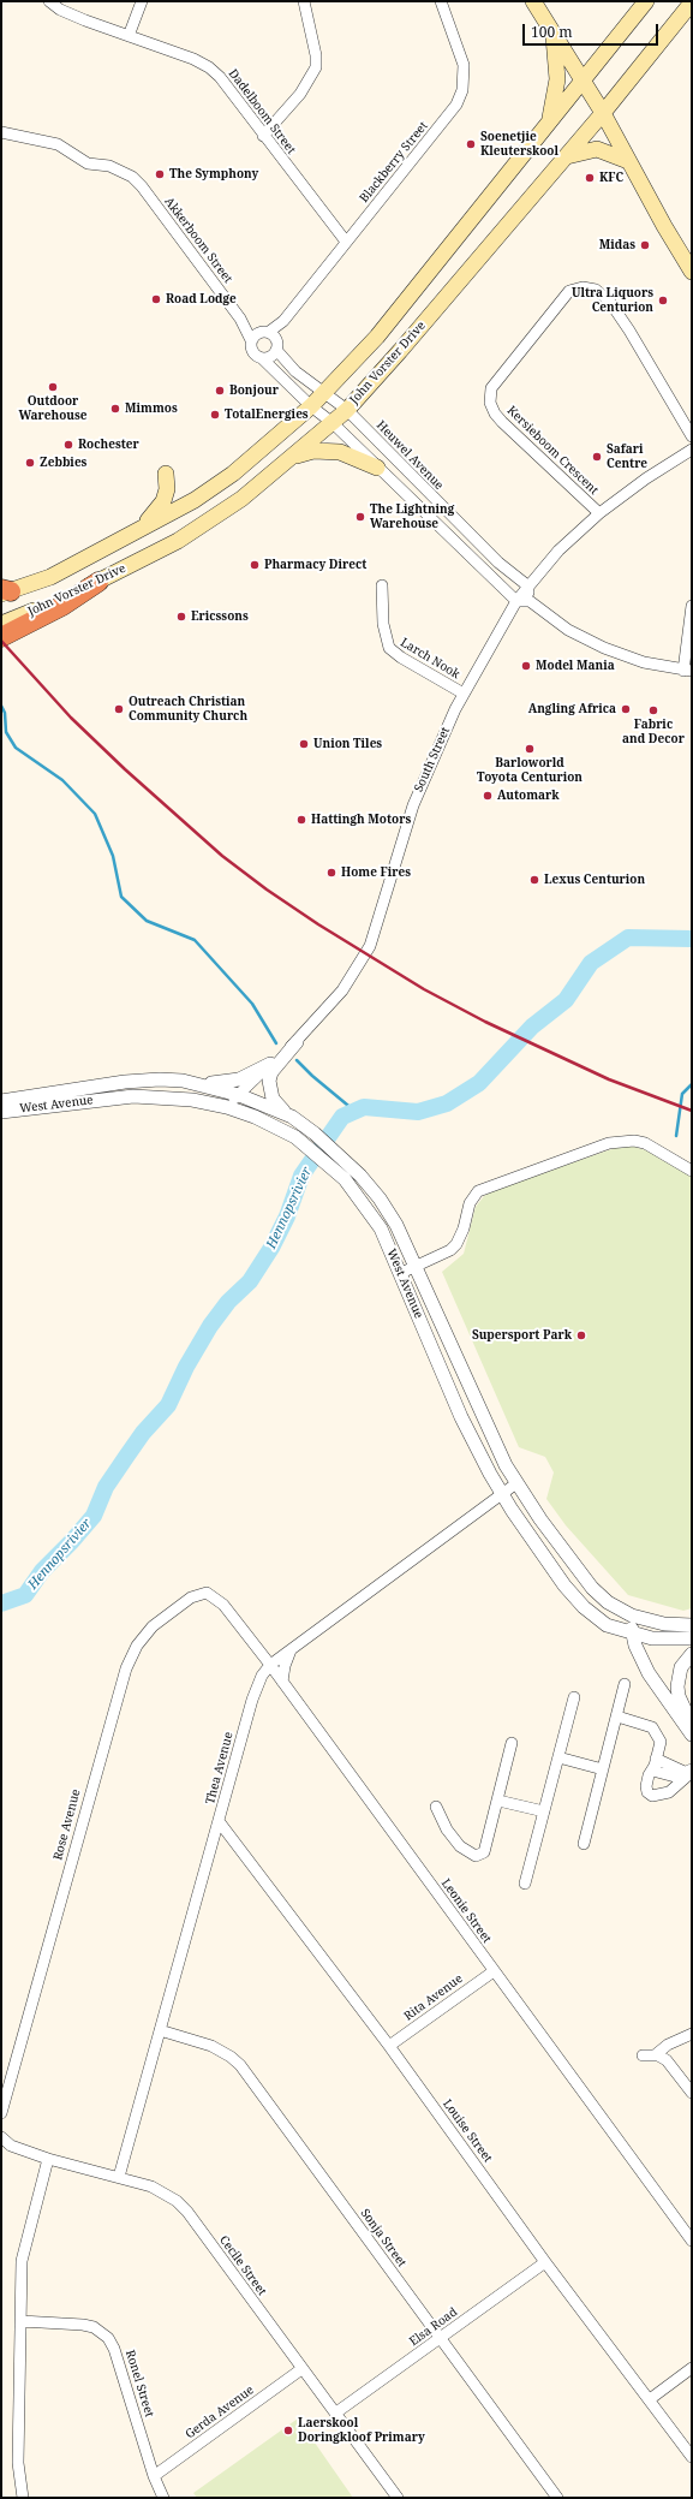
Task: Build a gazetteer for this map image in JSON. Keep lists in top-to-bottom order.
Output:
{
  "streets": {
    "main road": ["John Vorster Drive"],
    "street": [
      "Dadelboom Street",
      "Blackberry Street",
      "Akkerboom Street",
      "Kersieboom Crescent",
      "Heuwel Avenue",
      "Larch Nook",
      "South Street",
      "West Avenue",
      "Thea Avenue",
      "Rose Avenue",
      "Leonie Street",
      "Rita Avenue",
      "Louise Street",
      "Sonja Street",
      "Cecile Street",
      "Elsa Road",
      "Ronel Street",
      "Gerda Avenue"
    ]
  },
  "crossings": [
    ["Dadelboom Street", "Blackberry Street"],
    ["Blackberry Street", "Akkerboom Street"],
    ["John Vorster Drive", "Heuwel Avenue"],
    ["Kersieboom Crescent", "South Street"],
    ["Heuwel Avenue", "South Street"],
    ["Larch Nook", "South Street"],
    ["South Street", "West Avenue"],
    ["West Avenue", "Thea Avenue"],
    ["Thea Avenue", "Leonie Street"],
    ["Thea Avenue", "Louise Street"],
    ["Thea Avenue", "Sonja Street"],
    ["Thea Avenue", "Cecile Street"],
    ["Rose Avenue", "Leonie Street"],
    ["Leonie Street", "Rita Avenue"],
    ["Rita Avenue", "Louise Street"],
    ["Louise Street", "Elsa Road"],
    ["Sonja Street", "Elsa Road"],
    ["Cecile Street", "Elsa Road"],
    ["Cecile Street", "Gerda Avenue"],
    ["Ronel Street", "Gerda Avenue"]
  ],
  "water": ["Hennopsrivier"],
  "places": [
    "Soenetjie Kleuterskool",
    "The Symphony",
    "KFC",
    "Midas",
    "Road Lodge",
    "Ultra Liquors Centurion",
    "Outdoor Warehouse",
    "Bonjour",
    "Mimmos",
    "TotalEnergies",
    "Rochester",
    "Safari Centre",
    "Zebbies",
    "The Lightning Warehouse",
    "Pharmacy Direct",
    "Ericssons",
    "Model Mania",
    "Outreach Christian Community Church",
    "Angling Africa",
    "Fabric and Decor",
    "Union Tiles",
    "Barloworld Toyota Centurion",
    "Automark",
    "Hattingh Motors",
    "Home Fires",
    "Lexus Centurion",
    "Supersport Park",
    "Laerskool Doringkloof Primary"
  ],
  "scale_bar": "100 m"
}
